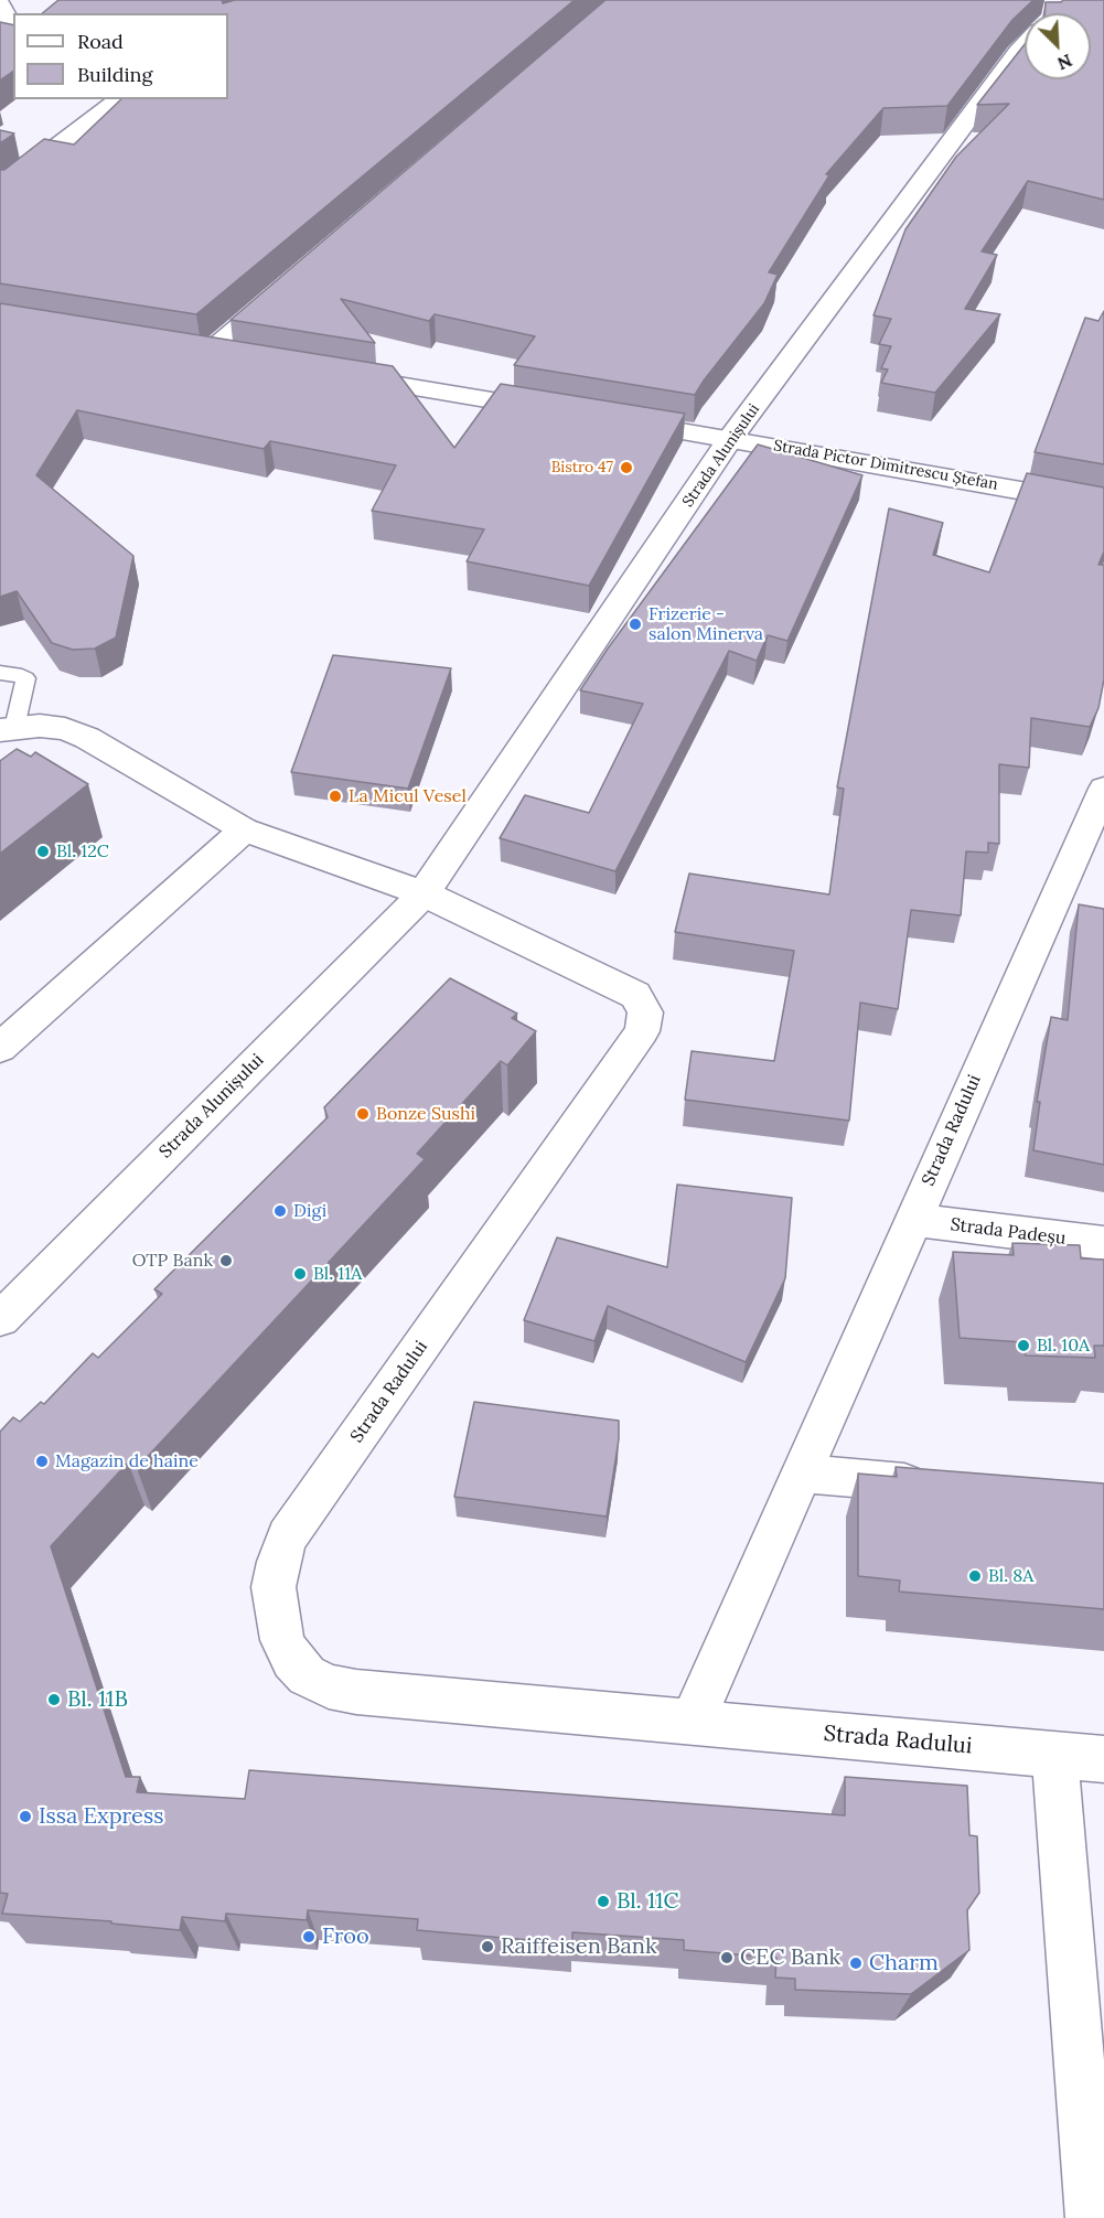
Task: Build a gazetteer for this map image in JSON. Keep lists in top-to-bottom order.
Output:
{
  "streets": {
    "street": [
      "Strada Alunișului",
      "Strada Pictor Dimitrescu Ștefan",
      "Strada Radului",
      "Strada Padeșu"
    ]
  },
  "crossings": [
    ["Strada Alunișului", "Strada Pictor Dimitrescu Ștefan"],
    ["Strada Alunișului", "Strada Radului"],
    ["Strada Radului", "Strada Padeșu"]
  ],
  "places": [
    "Bistro 47",
    "Frizerie - salon Minerva",
    "La Micul Vesel",
    "Bl. 12C",
    "Bonze Sushi",
    "Digi",
    "OTP Bank",
    "Bl. 11A",
    "Bl. 10A",
    "Magazin de haine",
    "Bl. 8A",
    "Bl. 11B",
    "Issa Express",
    "Bl. 11C",
    "Froo",
    "Raiffeisen Bank",
    "CEC Bank",
    "Charm"
  ],
  "legend": ["Road", "Building"],
  "north": "bottom right"
}
